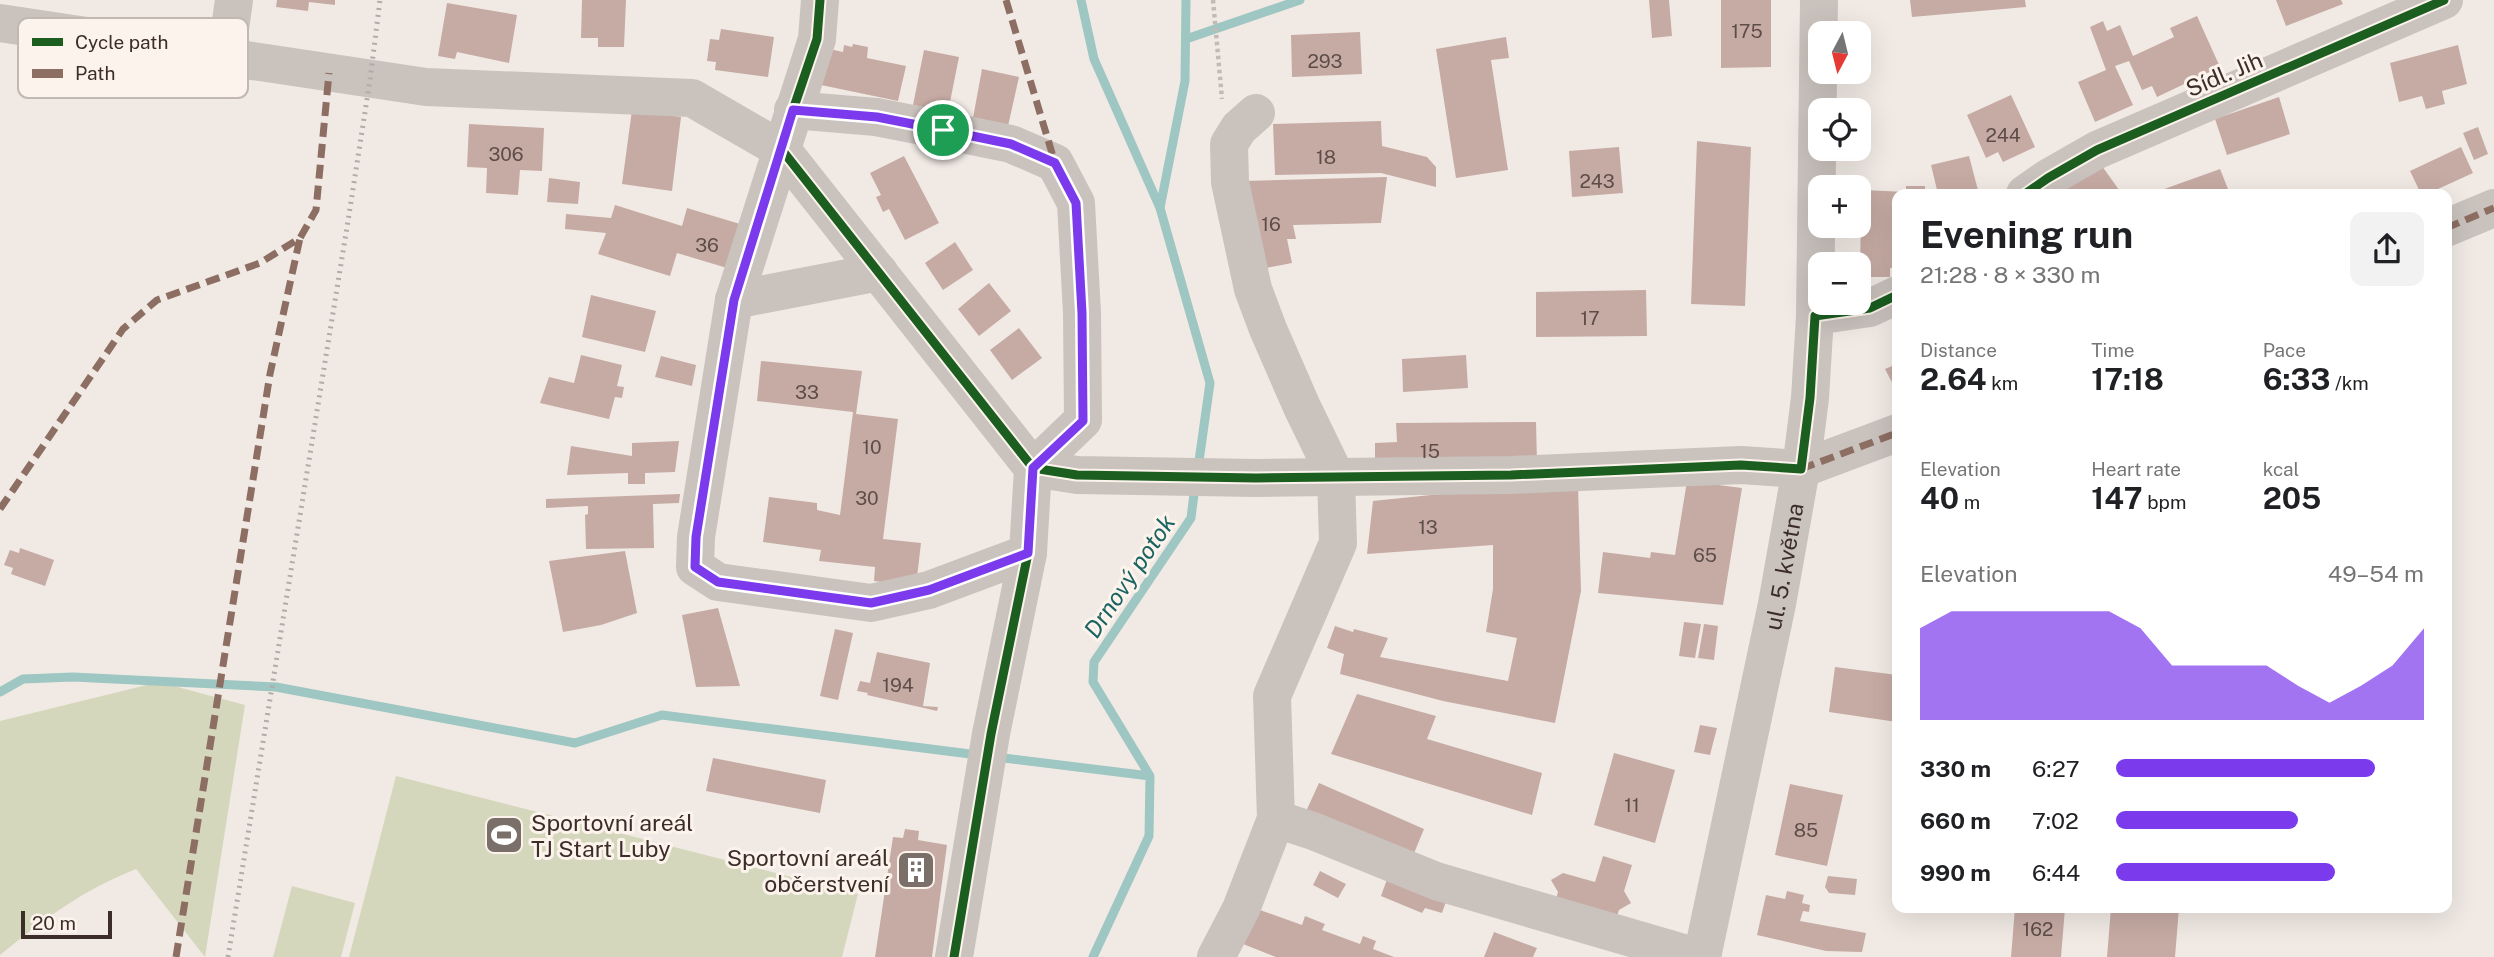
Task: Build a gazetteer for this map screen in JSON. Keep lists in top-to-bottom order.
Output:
{
  "streets": {
    "street": ["Sídl. Jih", "ul. 5. května"]
  },
  "water": ["Drnový potok"],
  "places": {
    "sports": ["Sportovní areál TJ Start Luby"],
    "building": ["Sportovní areál občerstvení"]
  },
  "house_numbers": [
    "175",
    "293",
    "244",
    "306",
    "18",
    "243",
    "16",
    "36",
    "17",
    "33",
    "10",
    "15",
    "30",
    "13",
    "65",
    "194",
    "11",
    "85",
    "162"
  ],
  "legend": ["Cycle path", "Path"],
  "scale_bar": "20 m",
  "north": "bottom",
  "page": {
    "map_buttons": ["+", "−"],
    "heading": ["Evening run", "21:28 · 8 × 330 m"],
    "stats": [
      ["Distance", "2.64 km"],
      ["Time", "17:18"],
      ["Pace", "6:33 /km"],
      ["Elevation", "40 m"],
      ["Heart rate", "147 bpm"],
      ["kcal", "205"]
    ],
    "chart": ["Elevation", "49–54 m"],
    "list": [
      {
        "name": "330 m",
        "note": "6:27"
      },
      {
        "name": "660 m",
        "note": "7:02"
      },
      {
        "name": "990 m",
        "note": "6:44"
      }
    ],
    "scale": "20 m"
  }
}
